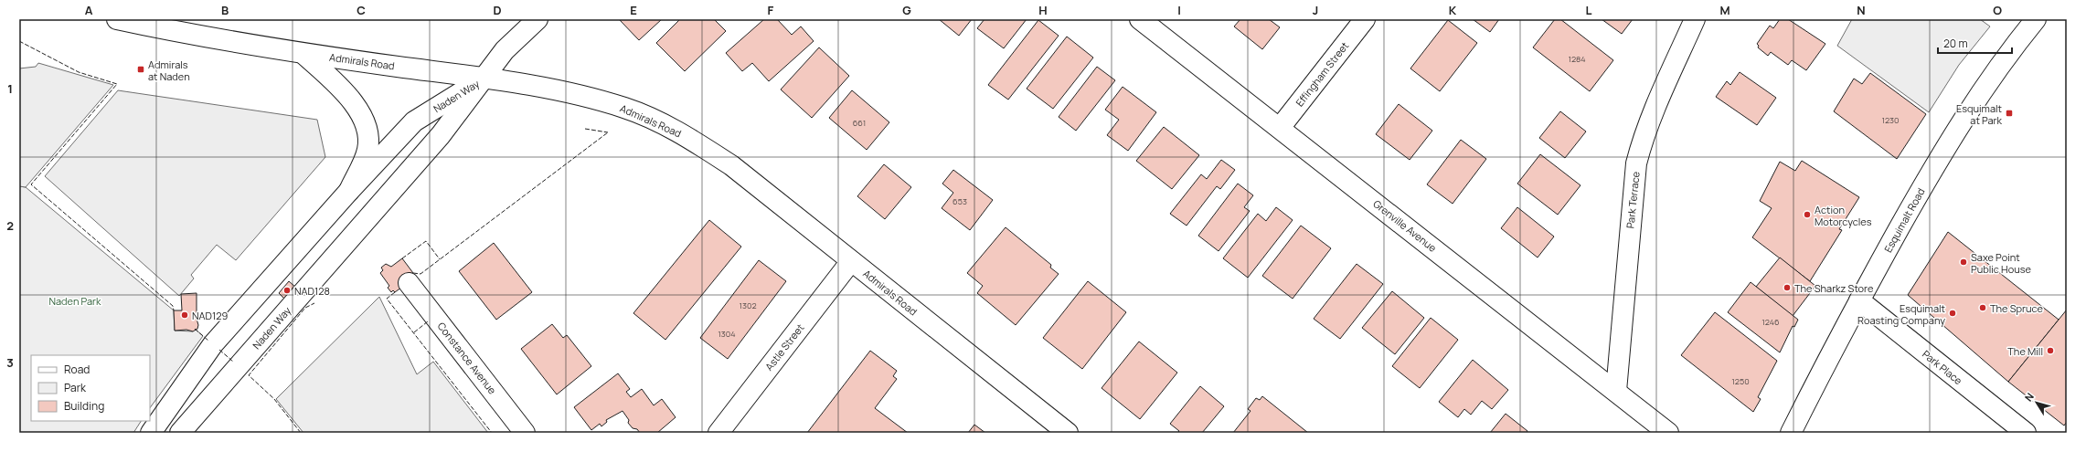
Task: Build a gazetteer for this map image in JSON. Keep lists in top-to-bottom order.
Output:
{
  "streets": {
    "street": [
      "Admirals Road",
      "Effingham Street",
      "Naden Way",
      "Park Terrace",
      "Esquimalt Road",
      "Grenville Avenue",
      "Astle Street",
      "Constance Avenue",
      "Park Place"
    ]
  },
  "crossings": [
    ["Admirals Road", "Naden Way"],
    ["Admirals Road", "Astle Street"],
    ["Effingham Street", "Grenville Avenue"],
    ["Park Terrace", "Grenville Avenue"],
    ["Esquimalt Road", "Park Place"]
  ],
  "parks": ["Naden Park"],
  "places": {
    "transit": ["Admirals at Naden", "Esquimalt at Park"],
    "other": [
      "Action Motorcycles",
      "Saxe Point Public House",
      "The Sharkz Store",
      "NAD128",
      "The Spruce",
      "Esquimalt Roasting Company",
      "NAD129",
      "The Mill"
    ]
  },
  "house_numbers": [
    "1284",
    "1230",
    "661",
    "653",
    "1302",
    "1246",
    "1304",
    "1250"
  ],
  "legend": ["Road", "Park", "Building"],
  "scale_bar": "20 m",
  "north": "top left",
  "grid": {
    "columns": [
      "A",
      "B",
      "C",
      "D",
      "E",
      "F",
      "G",
      "H",
      "I",
      "J",
      "K",
      "L",
      "M",
      "N",
      "O"
    ],
    "rows": ["1", "2", "3"]
  }
}
